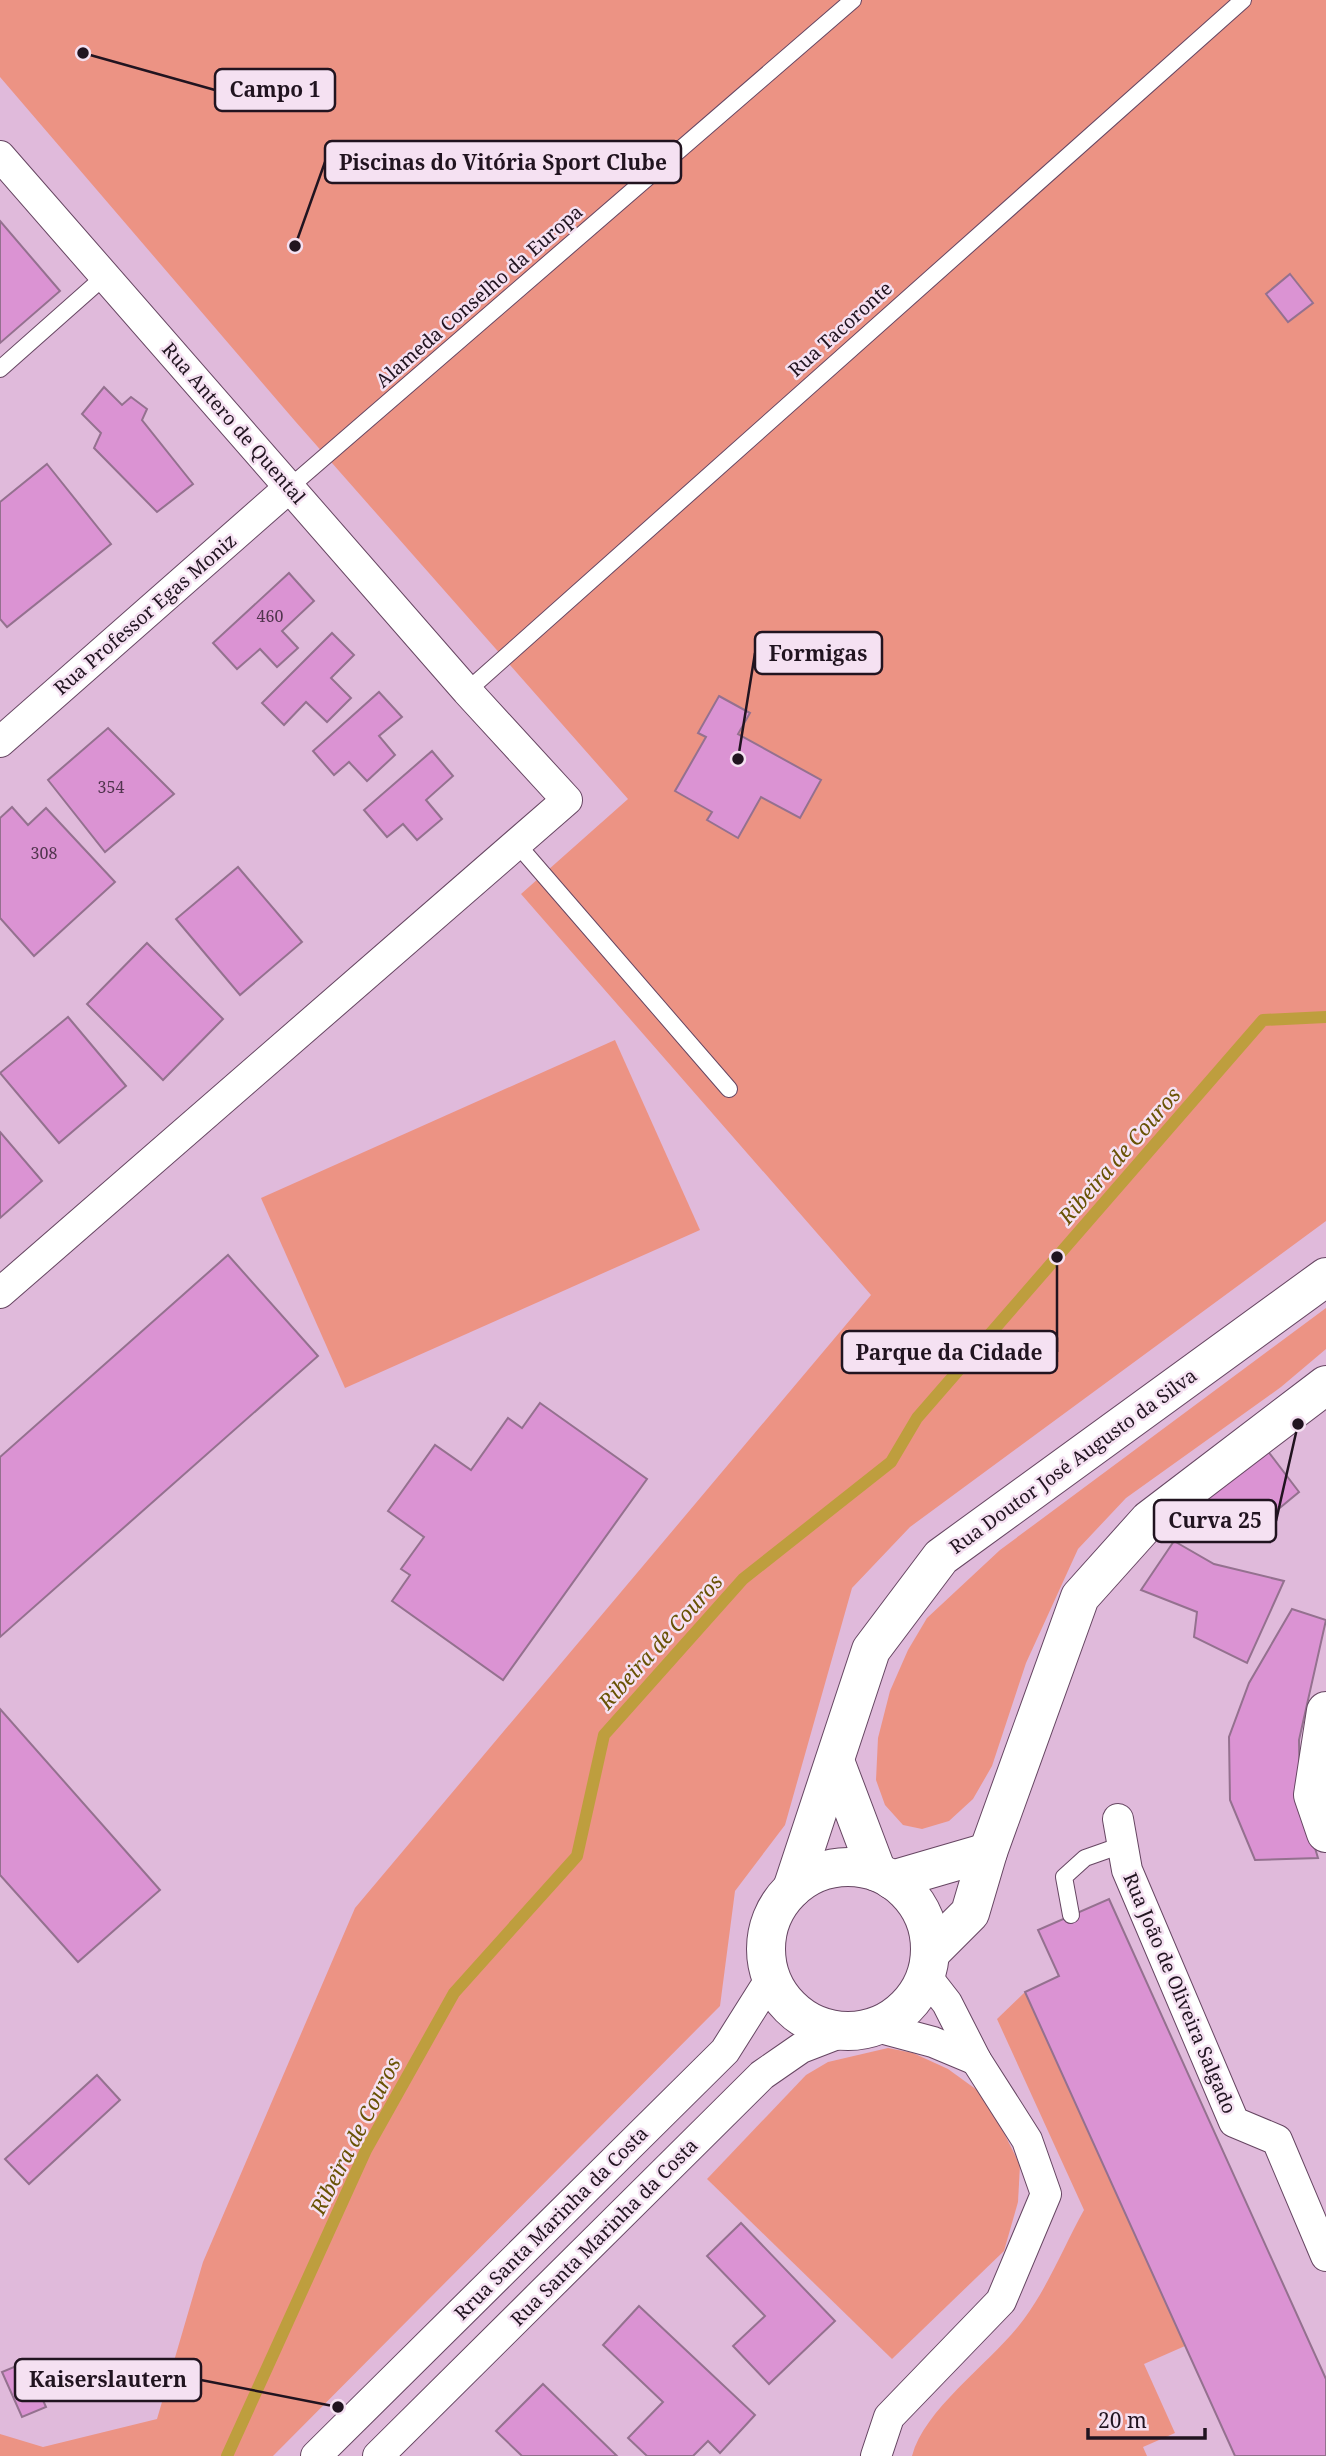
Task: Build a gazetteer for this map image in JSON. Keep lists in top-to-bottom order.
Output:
{
  "streets": {
    "street": [
      "Rua Antero de Quental",
      "Rua Professor Egas Moniz",
      "Rua Doutor José Augusto da Silva",
      "Rua João de Oliveira Salgado",
      "Rrua Santa Marinha da Costa",
      "Rua Santa Marinha da Costa"
    ],
    "lane": ["Alameda Conselho da Europa", "Rua Tacoronte"]
  },
  "crossings": [
    ["Alameda Conselho da Europa", "Rua Antero de Quental"],
    ["Alameda Conselho da Europa", "Rua Professor Egas Moniz"],
    ["Rua Tacoronte", "Rua Antero de Quental"],
    ["Rua Antero de Quental", "Rua Professor Egas Moniz"],
    ["Rua Doutor José Augusto da Silva", "Rrua Santa Marinha da Costa"],
    ["Rua Doutor José Augusto da Silva", "Rua Santa Marinha da Costa"],
    ["Rrua Santa Marinha da Costa", "Rua Santa Marinha da Costa"]
  ],
  "water": ["Ribeira de Couros"],
  "places": [
    "Campo 1",
    "Piscinas do Vitória Sport Clube",
    "Formigas",
    "Parque da Cidade",
    "Curva 25",
    "Kaiserslautern"
  ],
  "house_numbers": ["460", "354", "308"],
  "scale_bar": "20 m"
}
